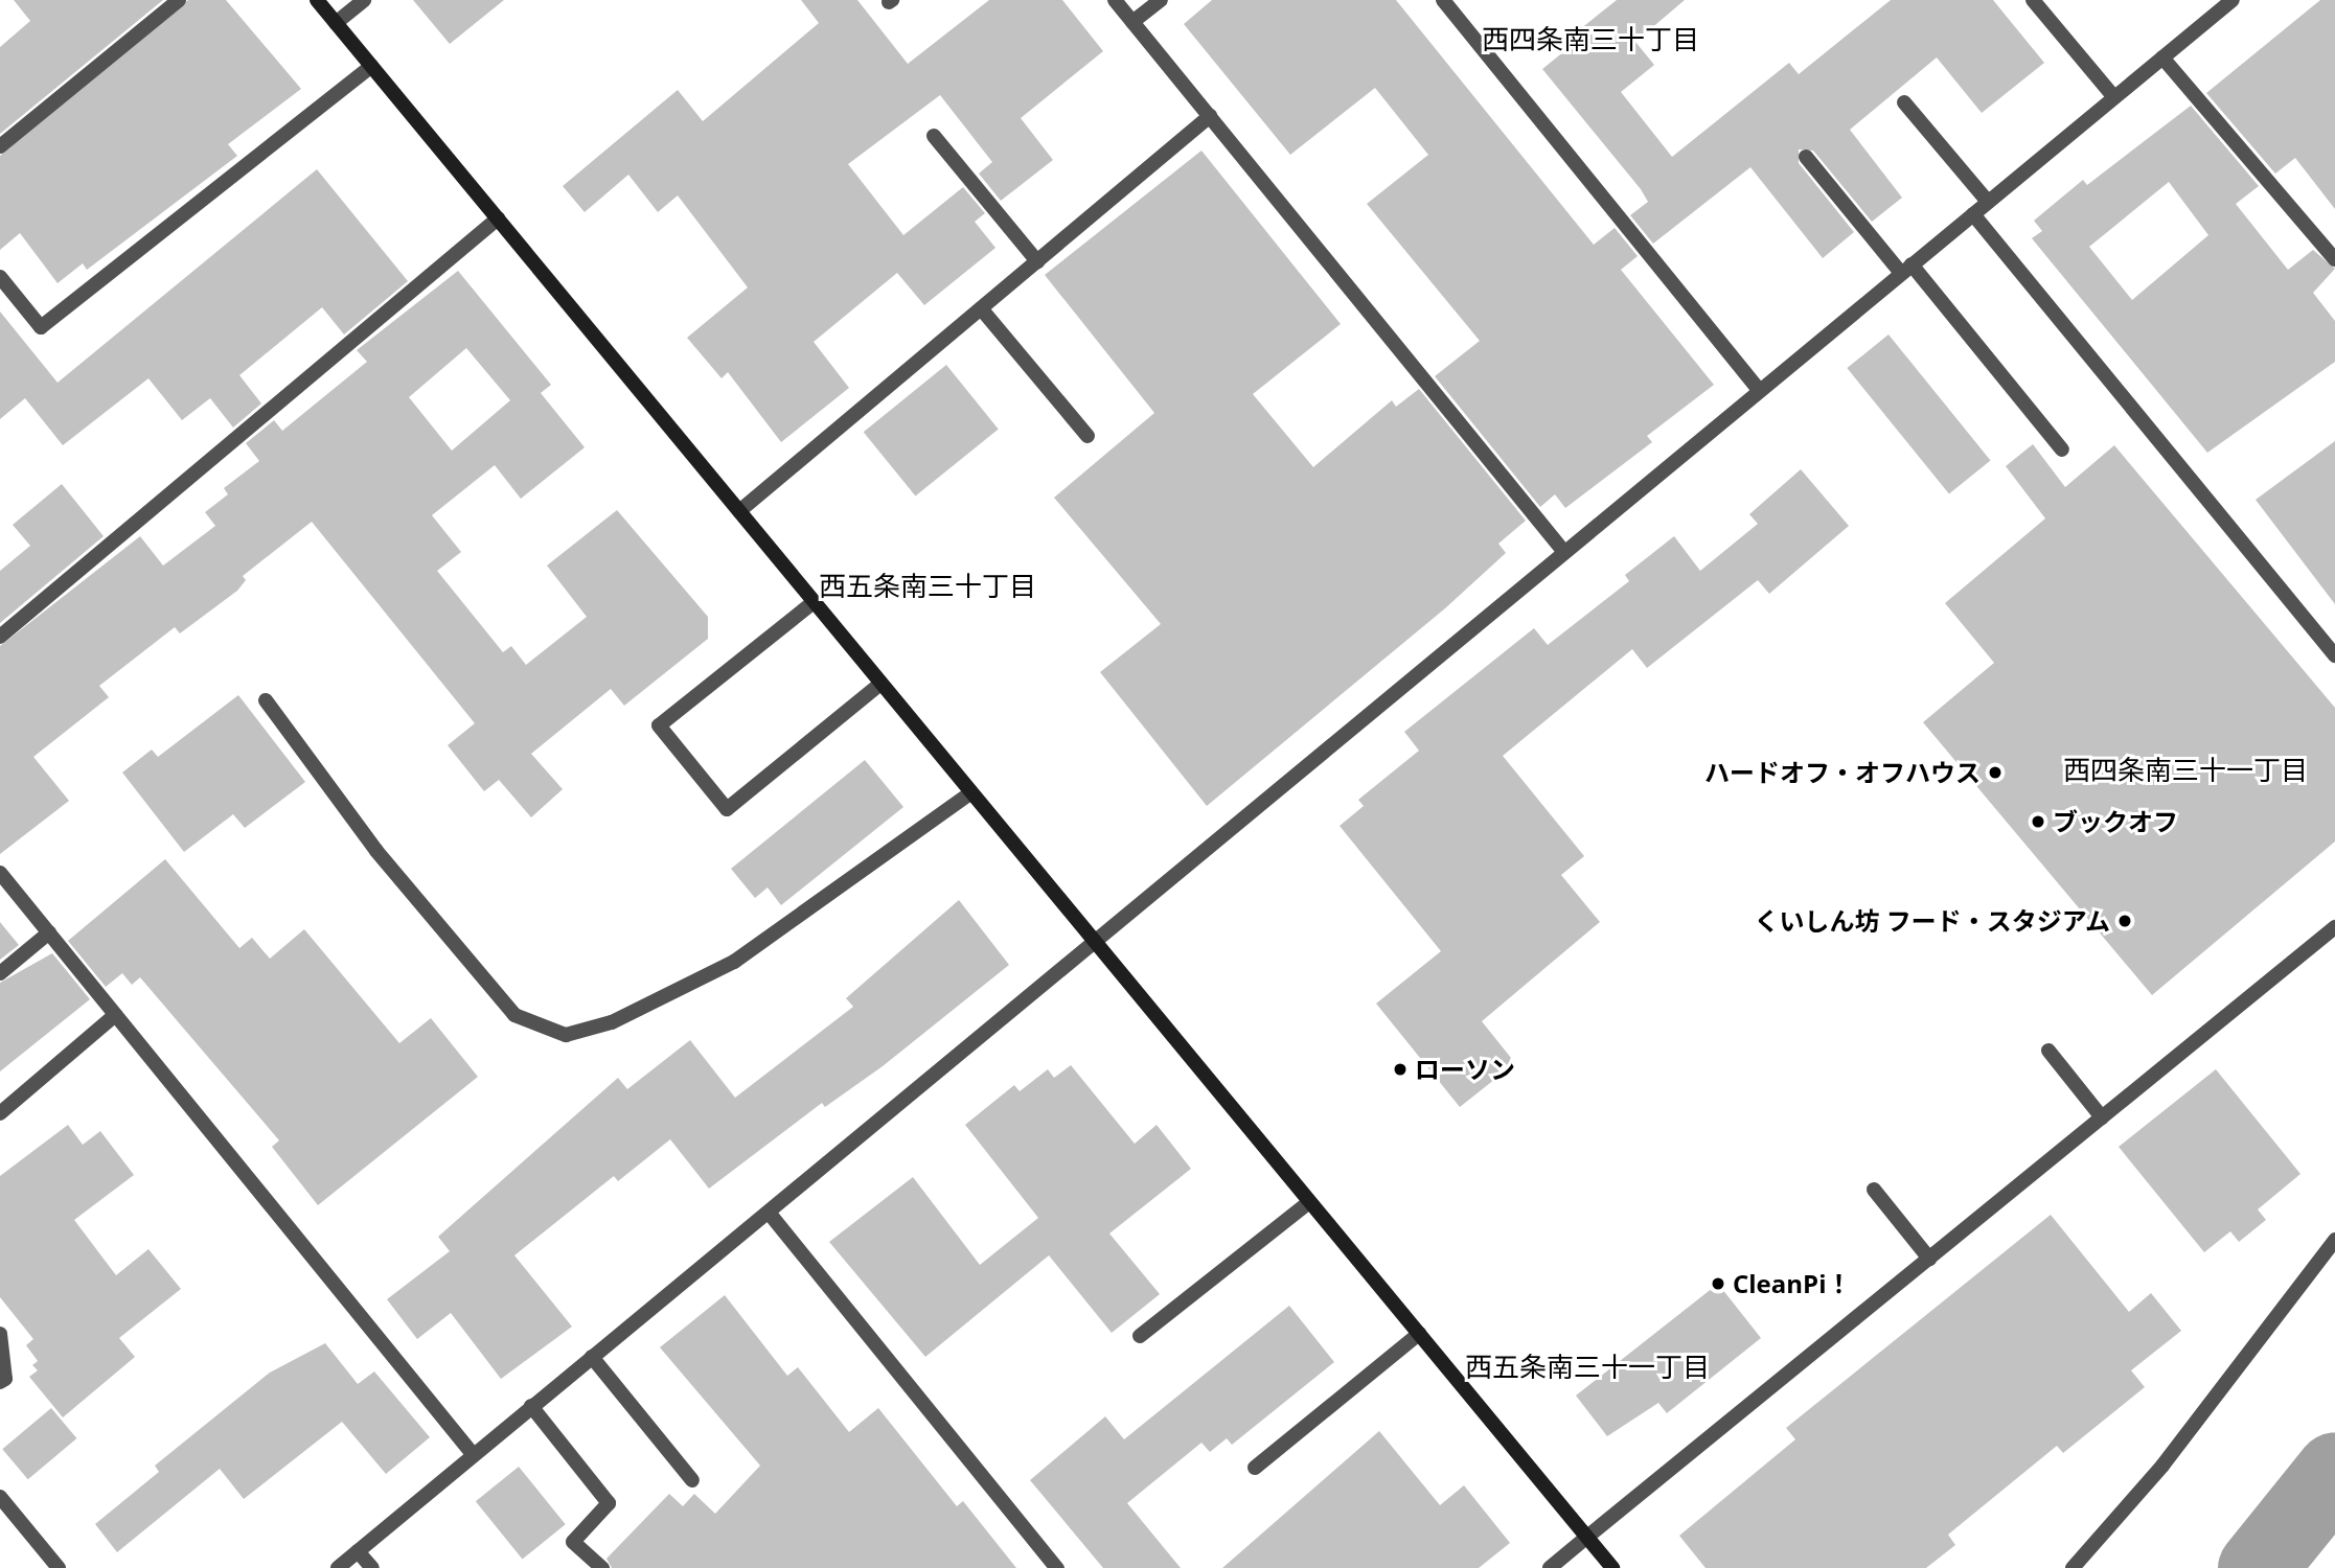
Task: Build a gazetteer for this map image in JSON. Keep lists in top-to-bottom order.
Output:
{
  "districts": [
    "西四条南三十丁目",
    "西五条南三十丁目",
    "西四条南三十一丁目",
    "西五条南三十一丁目"
  ],
  "places": [
    "ハードオフ・オフハウス",
    "ブックオフ",
    "くいしん坊 フード・スタジアム",
    "ローソン",
    "CleanPi！"
  ]
}
